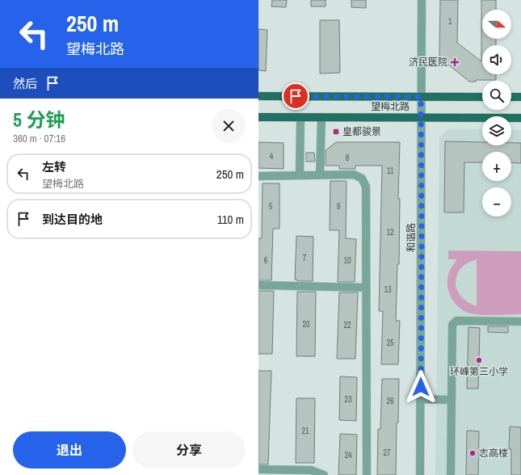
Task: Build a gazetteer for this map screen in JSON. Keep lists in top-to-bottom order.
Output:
{
  "streets": {
    "main road": ["望梅北路"],
    "street": ["和谐路"]
  },
  "crossings": [
    ["望梅北路", "和谐路"]
  ],
  "places": {
    "health": ["济民医院"],
    "transit": ["皇都骏景"],
    "other": ["环峰第三小学", "志高楼"]
  },
  "house_numbers": [
    "1",
    "4",
    "8",
    "11",
    "5",
    "9",
    "12",
    "7",
    "6",
    "10",
    "13",
    "20",
    "22",
    "25",
    "23",
    "26",
    "21",
    "27",
    "24"
  ],
  "north": "right",
  "page": {
    "turn": ["250 m", "望梅北路"],
    "map_buttons": ["+", "−"],
    "then": "然后",
    "heading": ["5 分钟", "360 m · 07:16"],
    "list": [
      {
        "name": "左转",
        "note": "望梅北路",
        "value": "250 m"
      },
      {
        "name": "到达目的地",
        "value": "110 m"
      }
    ],
    "buttons": ["退出", "分享"]
  }
}
